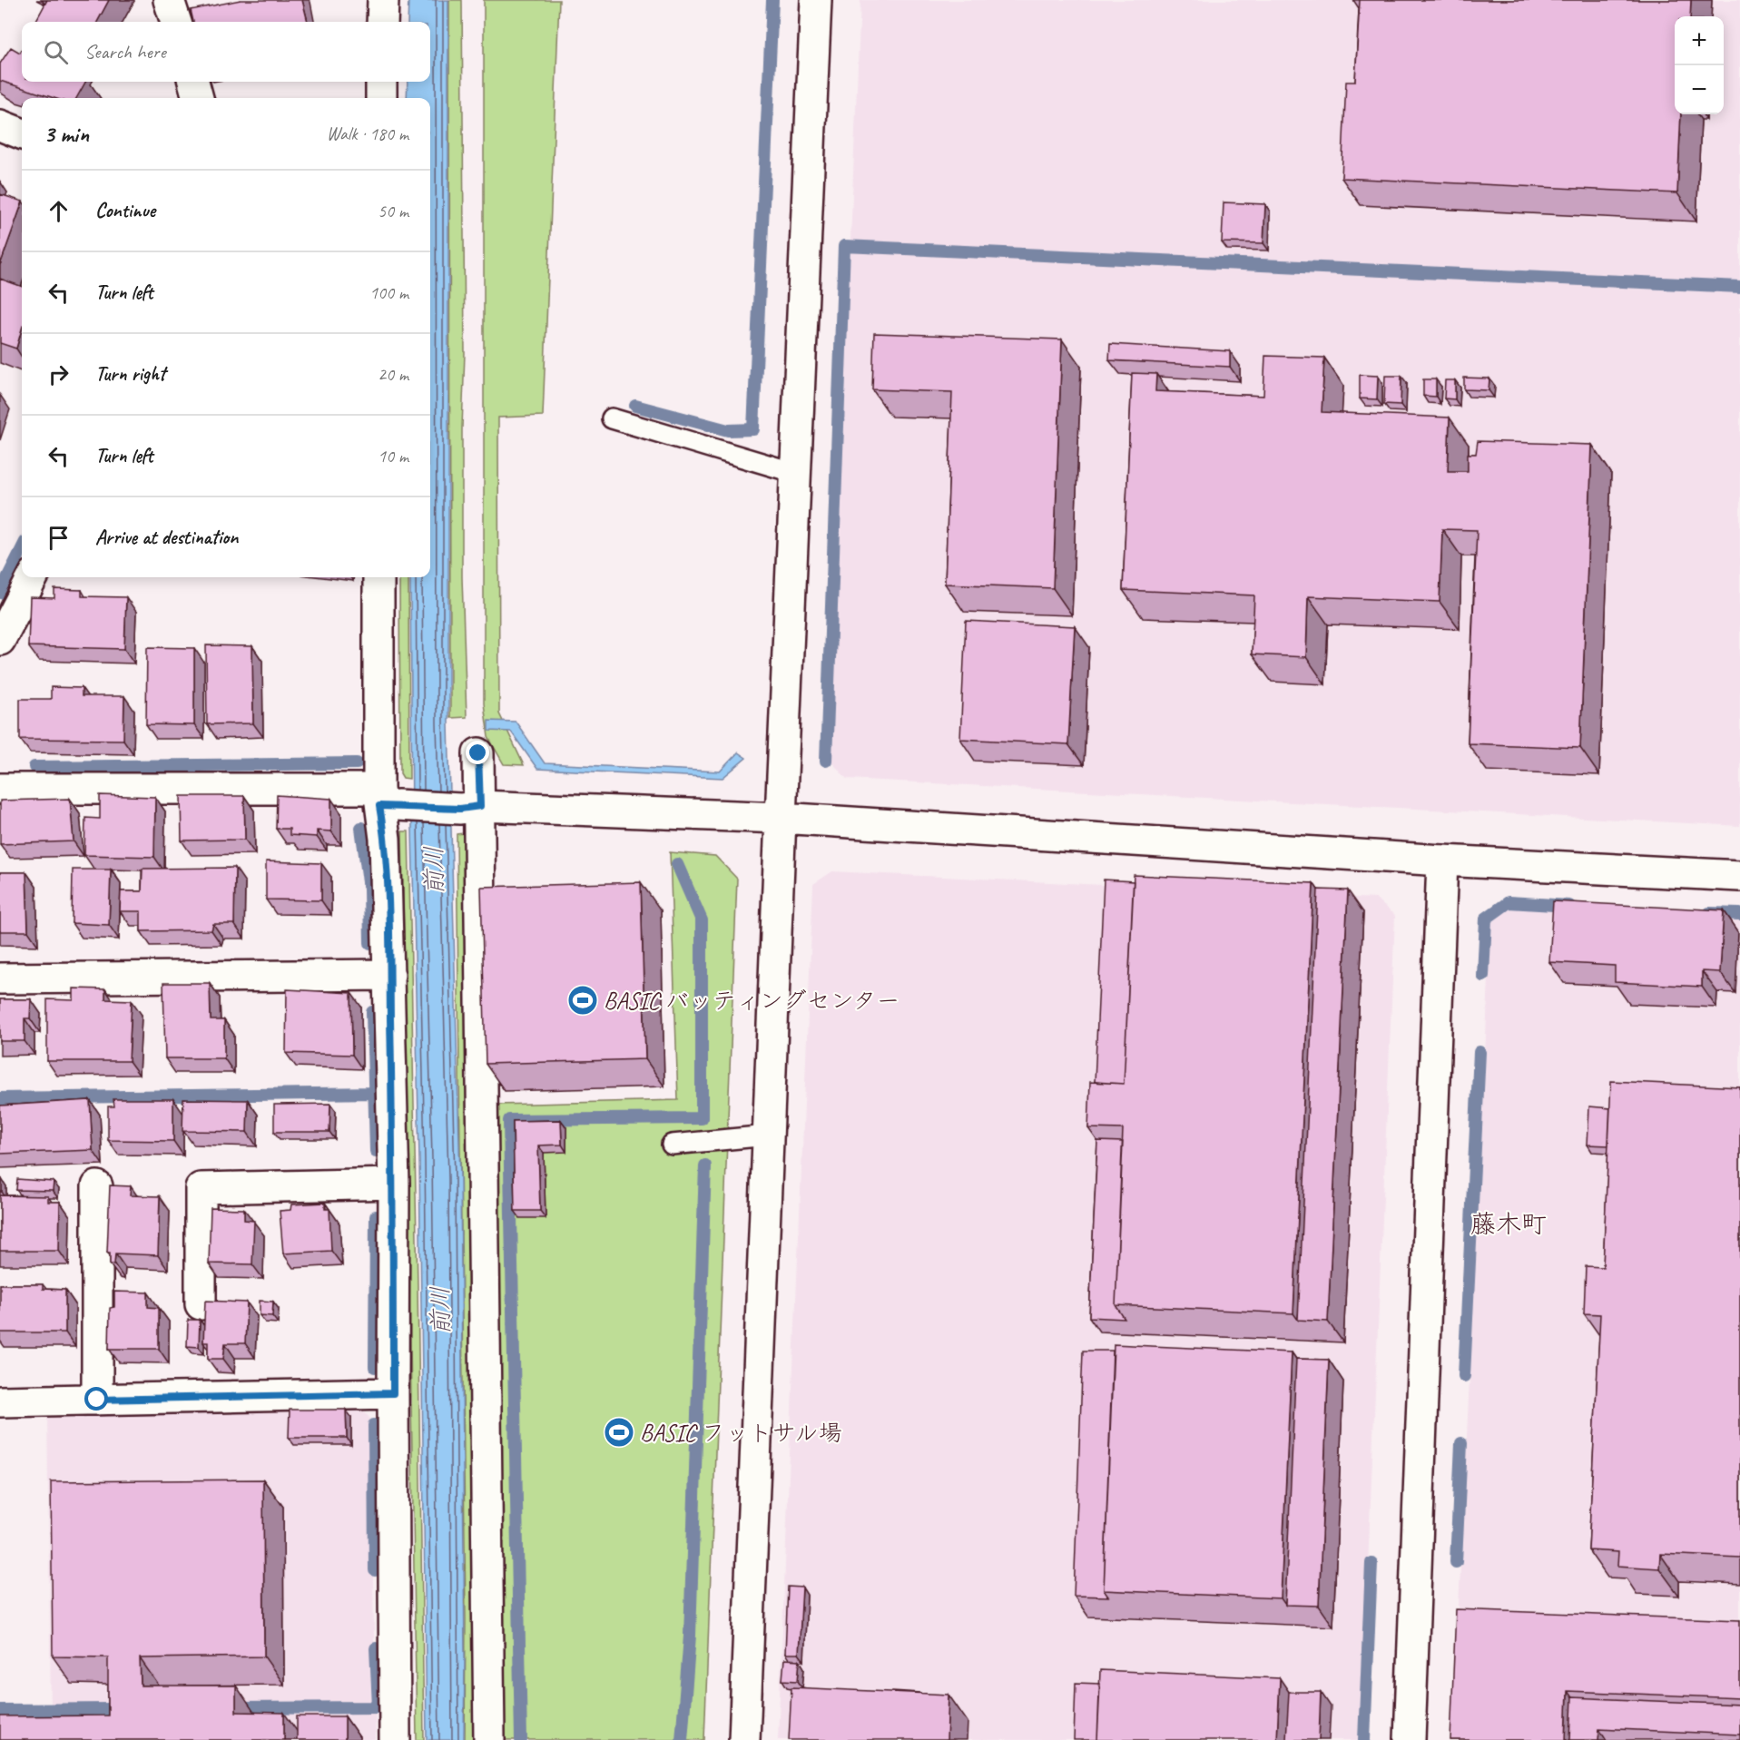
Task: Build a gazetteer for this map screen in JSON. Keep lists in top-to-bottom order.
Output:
{
  "districts": ["藤木町"],
  "water": ["前川"],
  "places": {
    "sports": ["BASIC バッティングセンター", "BASIC フットサル場"]
  },
  "page": {
    "map_buttons": ["+", "−"],
    "search": "Search here",
    "heading": ["3 min", "Walk · 180 m"],
    "list": [
      ["Continue", "50 m"],
      ["Turn left", "100 m"],
      ["Turn right", "20 m"],
      ["Turn left", "10 m"],
      "Arrive at destination"
    ]
  }
}
